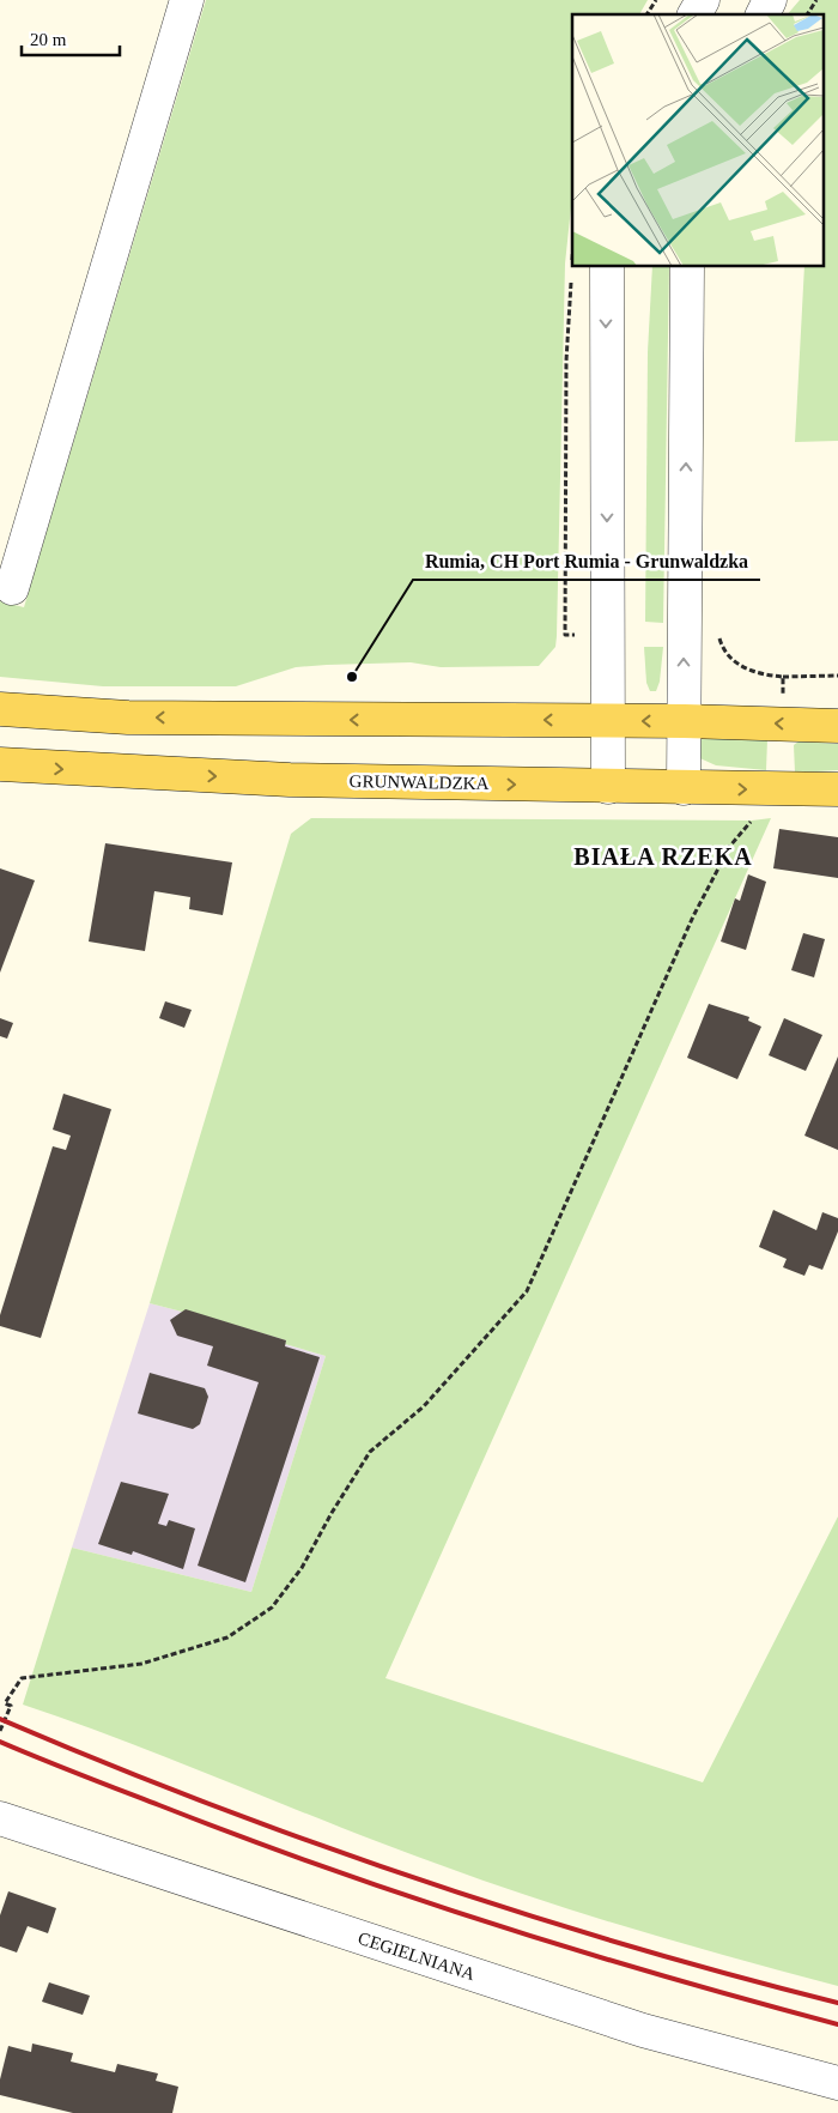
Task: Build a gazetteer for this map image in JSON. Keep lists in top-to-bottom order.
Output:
{
  "streets": {
    "main road": ["GRUNWALDZKA"],
    "street": ["CEGIELNIANA"]
  },
  "districts": ["BIAŁA RZEKA"],
  "places": ["Rumia, CH Port Rumia - Grunwaldzka"],
  "scale_bar": "20 m"
}
